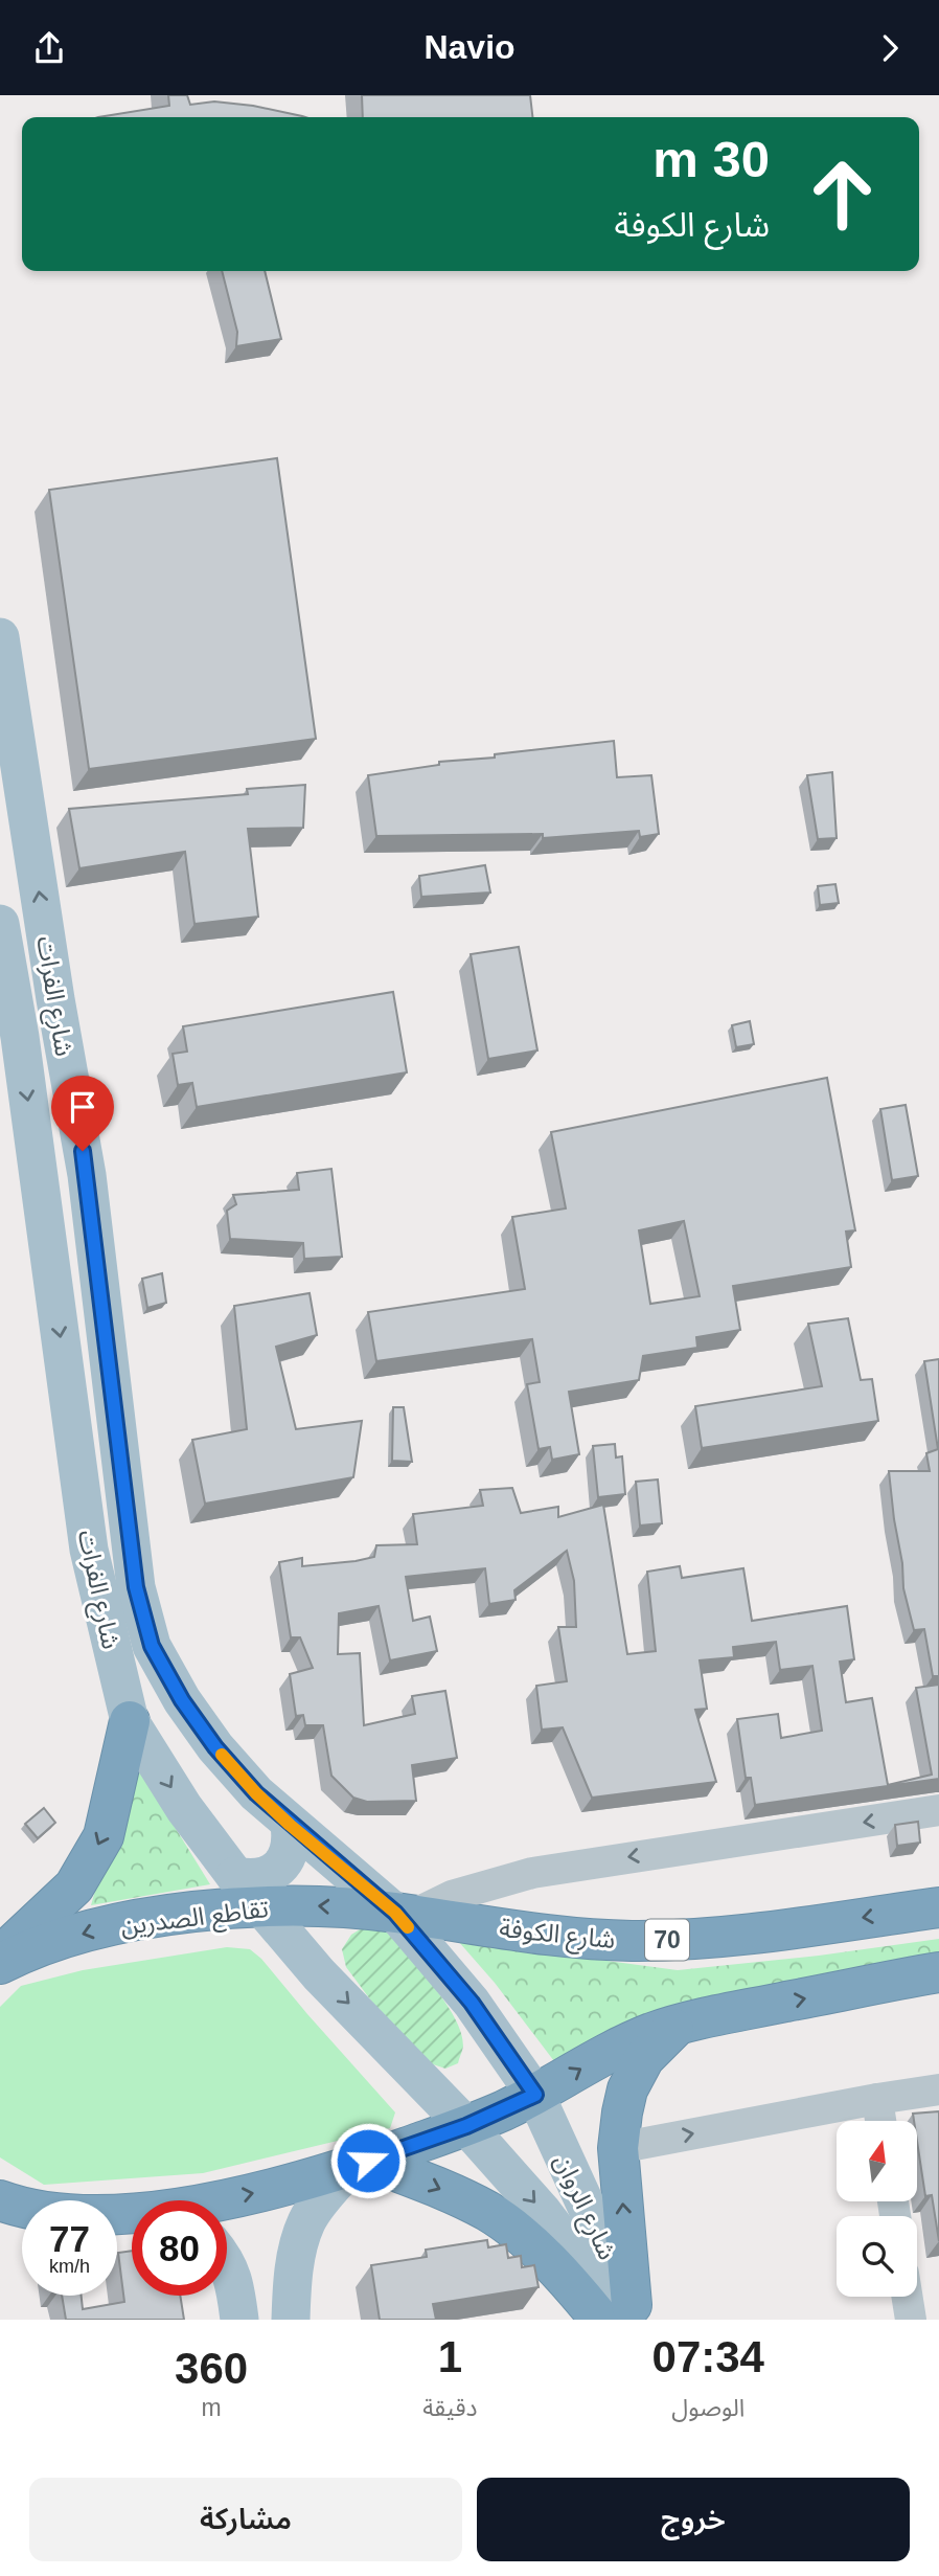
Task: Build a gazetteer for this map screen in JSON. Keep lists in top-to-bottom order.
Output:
{
  "streets": {
    "highway": ["تقاطع الصدرين", "شارع الكوفة", "70"],
    "main road": ["شارع الفرات", "شارع الروان"]
  },
  "crossings": [
    ["شارع الفرات", "تقاطع الصدرين"],
    ["شارع الفرات", "شارع الكوفة"],
    ["شارع الفرات", "شارع الروان"],
    ["تقاطع الصدرين", "شارع الكوفة"],
    ["تقاطع الصدرين", "شارع الروان"],
    ["شارع الكوفة", "شارع الروان"]
  ],
  "north": "top",
  "page": {
    "header": "Navio",
    "turn": ["30 m", "شارع الكوفة"],
    "speed": "77 km/h",
    "limit": "80",
    "eta": [
      "07:34",
      "الوصول",
      "1",
      "دقيقة",
      "360",
      "m"
    ],
    "buttons": ["خروج", "مشاركة"]
  }
}
